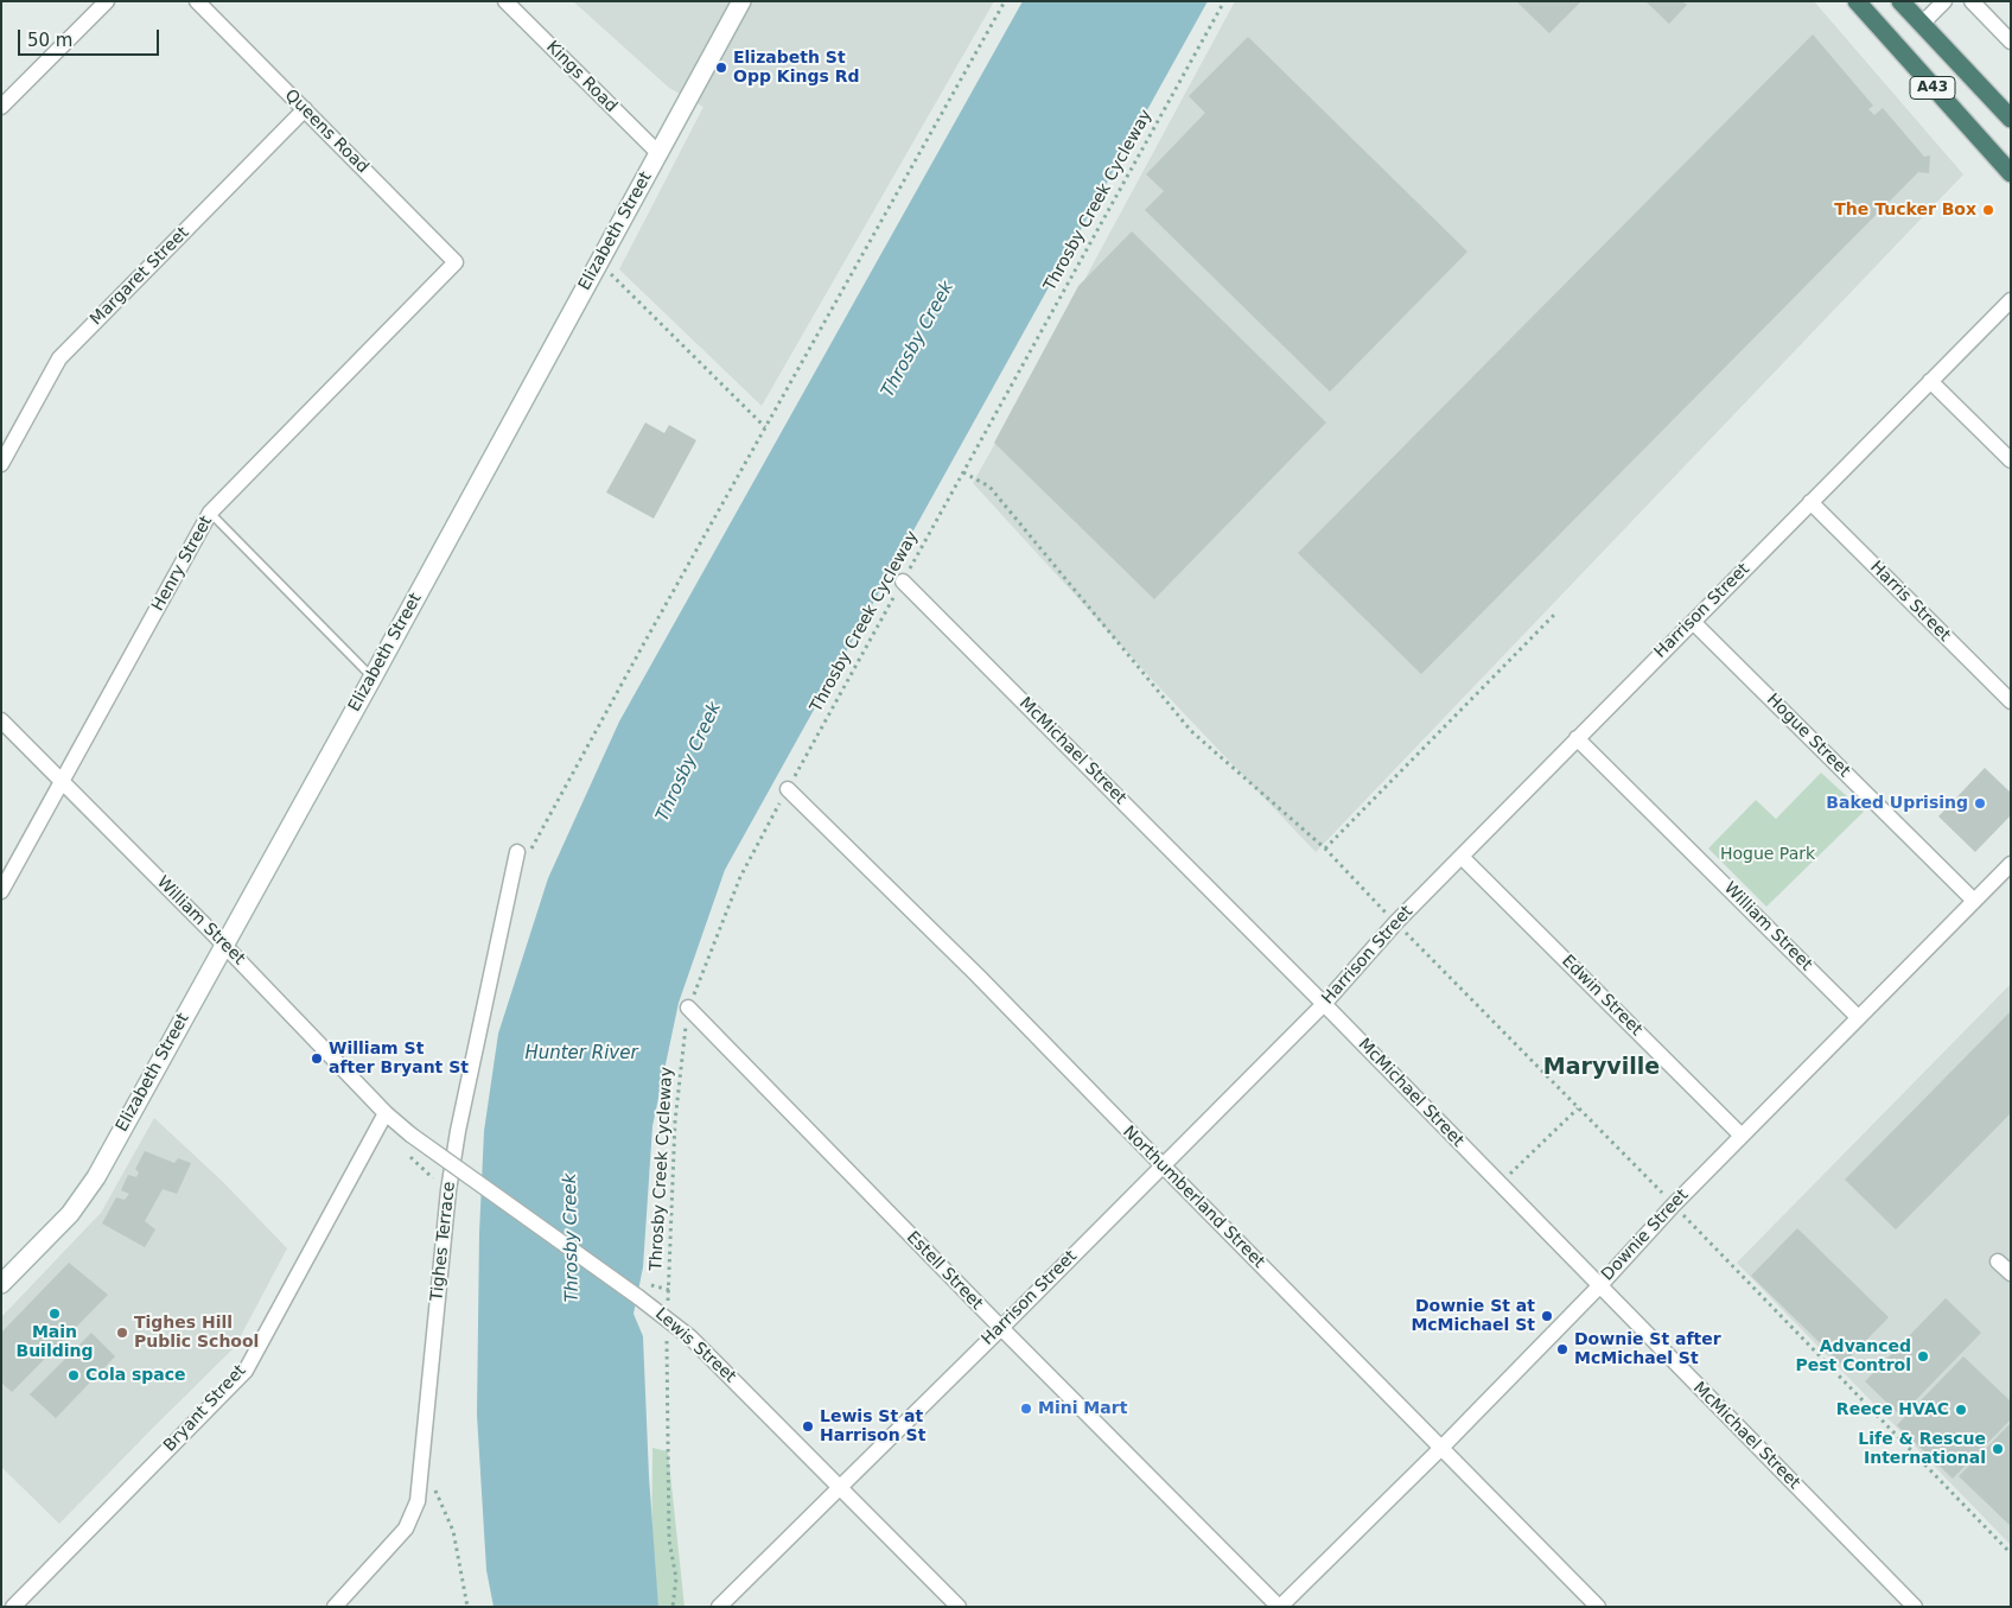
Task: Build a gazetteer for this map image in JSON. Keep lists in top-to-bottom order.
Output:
{
  "streets": {
    "highway": ["A43"],
    "main road": ["Elizabeth Street"],
    "street": [
      "Kings Road",
      "Queens Road",
      "Margaret Street",
      "Henry Street",
      "Harris Street",
      "Harrison Street",
      "Hogue Street",
      "McMichael Street",
      "William Street",
      "Edwin Street",
      "Northumberland Street",
      "Downie Street",
      "Tighes Terrace",
      "Estell Street",
      "Lewis Street",
      "Bryant Street"
    ],
    "path": ["Throsby Creek Cycleway"]
  },
  "crossings": [
    ["Kings Road", "Elizabeth Street"],
    ["Queens Road", "Margaret Street"],
    ["Queens Road", "Henry Street"],
    ["Throsby Creek Cycleway", "McMichael Street"],
    ["Throsby Creek Cycleway", "Northumberland Street"],
    ["Throsby Creek Cycleway", "Estell Street"],
    ["Elizabeth Street", "William Street"],
    ["Henry Street", "William Street"],
    ["Harris Street", "Harrison Street"],
    ["Harrison Street", "Hogue Street"],
    ["Harrison Street", "McMichael Street"],
    ["Harrison Street", "William Street"],
    ["Harrison Street", "Edwin Street"],
    ["Harrison Street", "Northumberland Street"],
    ["Harrison Street", "Estell Street"],
    ["Harrison Street", "Lewis Street"],
    ["Hogue Street", "Downie Street"],
    ["McMichael Street", "Downie Street"],
    ["William Street", "Downie Street"],
    ["William Street", "Lewis Street"],
    ["William Street", "Bryant Street"],
    ["Edwin Street", "Downie Street"],
    ["Northumberland Street", "Downie Street"],
    ["Downie Street", "Estell Street"]
  ],
  "districts": ["Maryville"],
  "water": ["Throsby Creek", "Hunter River"],
  "parks": ["Hogue Park"],
  "places": [
    "Elizabeth St Opp Kings Rd",
    "The Tucker Box",
    "Baked Uprising",
    "William St after Bryant St",
    "Main Building",
    "Downie St at McMichael St",
    "Tighes Hill Public School",
    "Downie St after McMichael St",
    "Advanced Pest Control",
    "Cola space",
    "Mini Mart",
    "Reece HVAC",
    "Lewis St at Harrison St",
    "Life & Rescue International"
  ],
  "scale_bar": "50 m"
}
